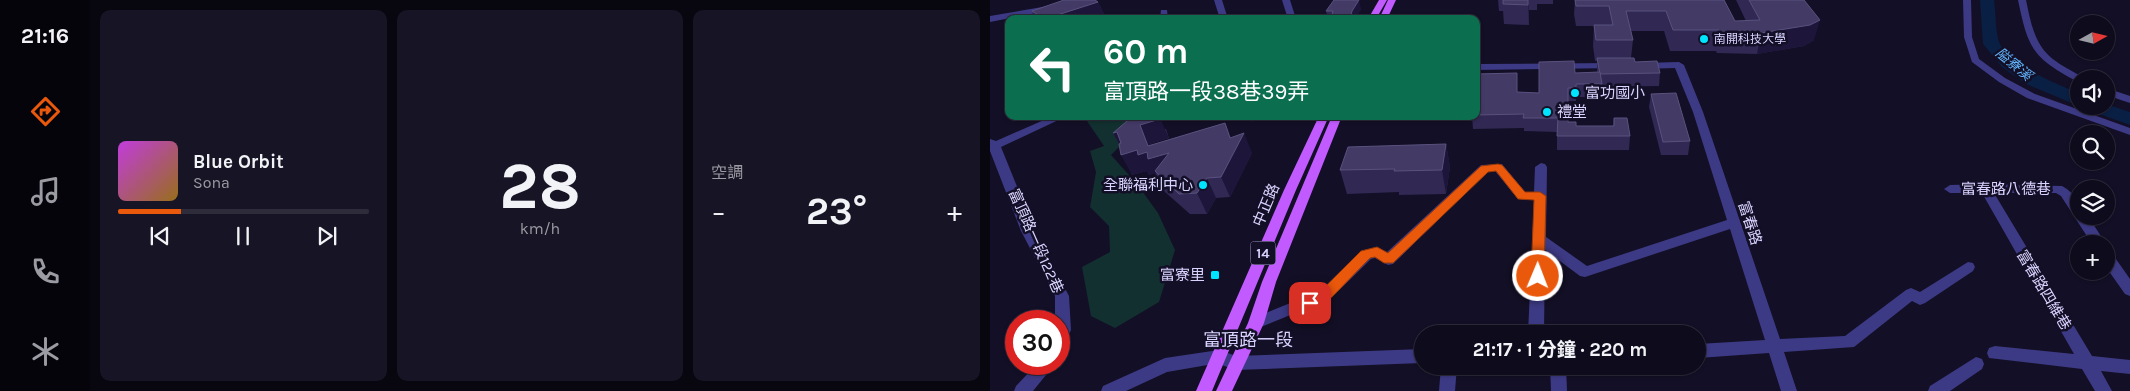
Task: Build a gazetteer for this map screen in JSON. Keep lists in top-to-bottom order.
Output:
{
  "streets": {
    "main road": ["中正路", "14"],
    "street": [
      "富春路八德巷",
      "富春路",
      "富頂路一段122巷",
      "富春路四維巷",
      "富頂路一段"
    ]
  },
  "crossings": [
    ["富春路八德巷", "富春路四維巷"],
    ["中正路", "富頂路一段"],
    ["14", "富頂路一段"]
  ],
  "water": ["隘寮溪"],
  "places": {
    "other": [
      "南開科技大學",
      "富功國小",
      "禮堂",
      "全聯福利中心"
    ],
    "transit": ["富寮里"]
  },
  "north": "right",
  "page": {
    "tabs": "21:16",
    "tile": [
      ["28", "km/h"],
      "空調"
    ],
    "map_buttons": "+",
    "turn": ["60 m", "富頂路一段38巷39弄"],
    "song": ["Blue Orbit", "Sona"],
    "heat": ["−", "23°", "+"],
    "limit": "30",
    "trip": "21:17 · 1 分鐘 · 220 m"
  }
}
